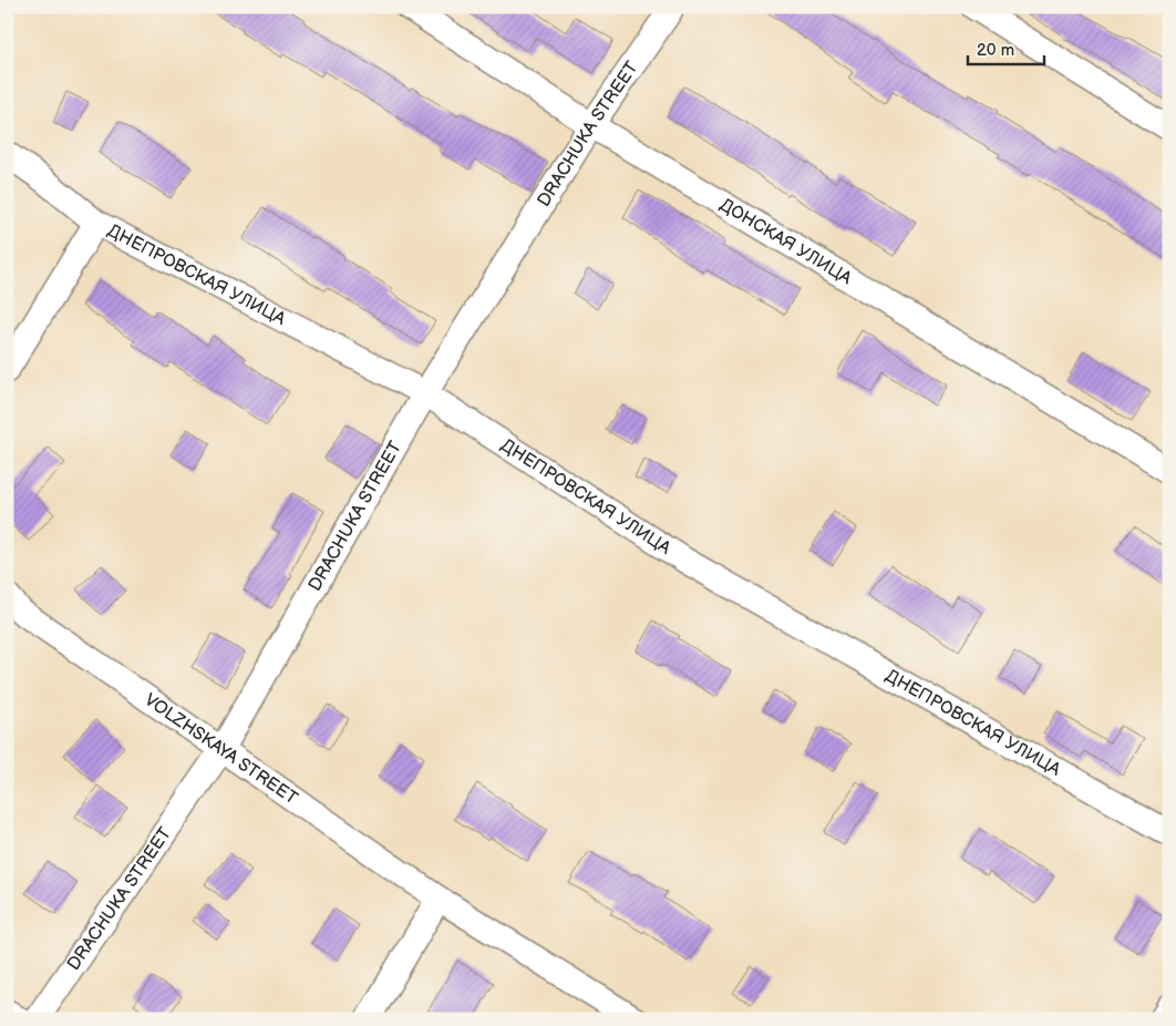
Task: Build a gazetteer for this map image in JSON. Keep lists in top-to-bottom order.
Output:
{
  "streets": {
    "street": [
      "DRACHUKA STREET",
      "ДОНСКАЯ УЛИЦА",
      "ДНЕПРОВСКАЯ УЛИЦА",
      "VOLZHSKAYA STREET"
    ]
  },
  "crossings": [
    ["DRACHUKA STREET", "ДОНСКАЯ УЛИЦА"],
    ["DRACHUKA STREET", "ДНЕПРОВСКАЯ УЛИЦА"],
    ["DRACHUKA STREET", "VOLZHSKAYA STREET"]
  ],
  "scale_bar": "20 m"
}
